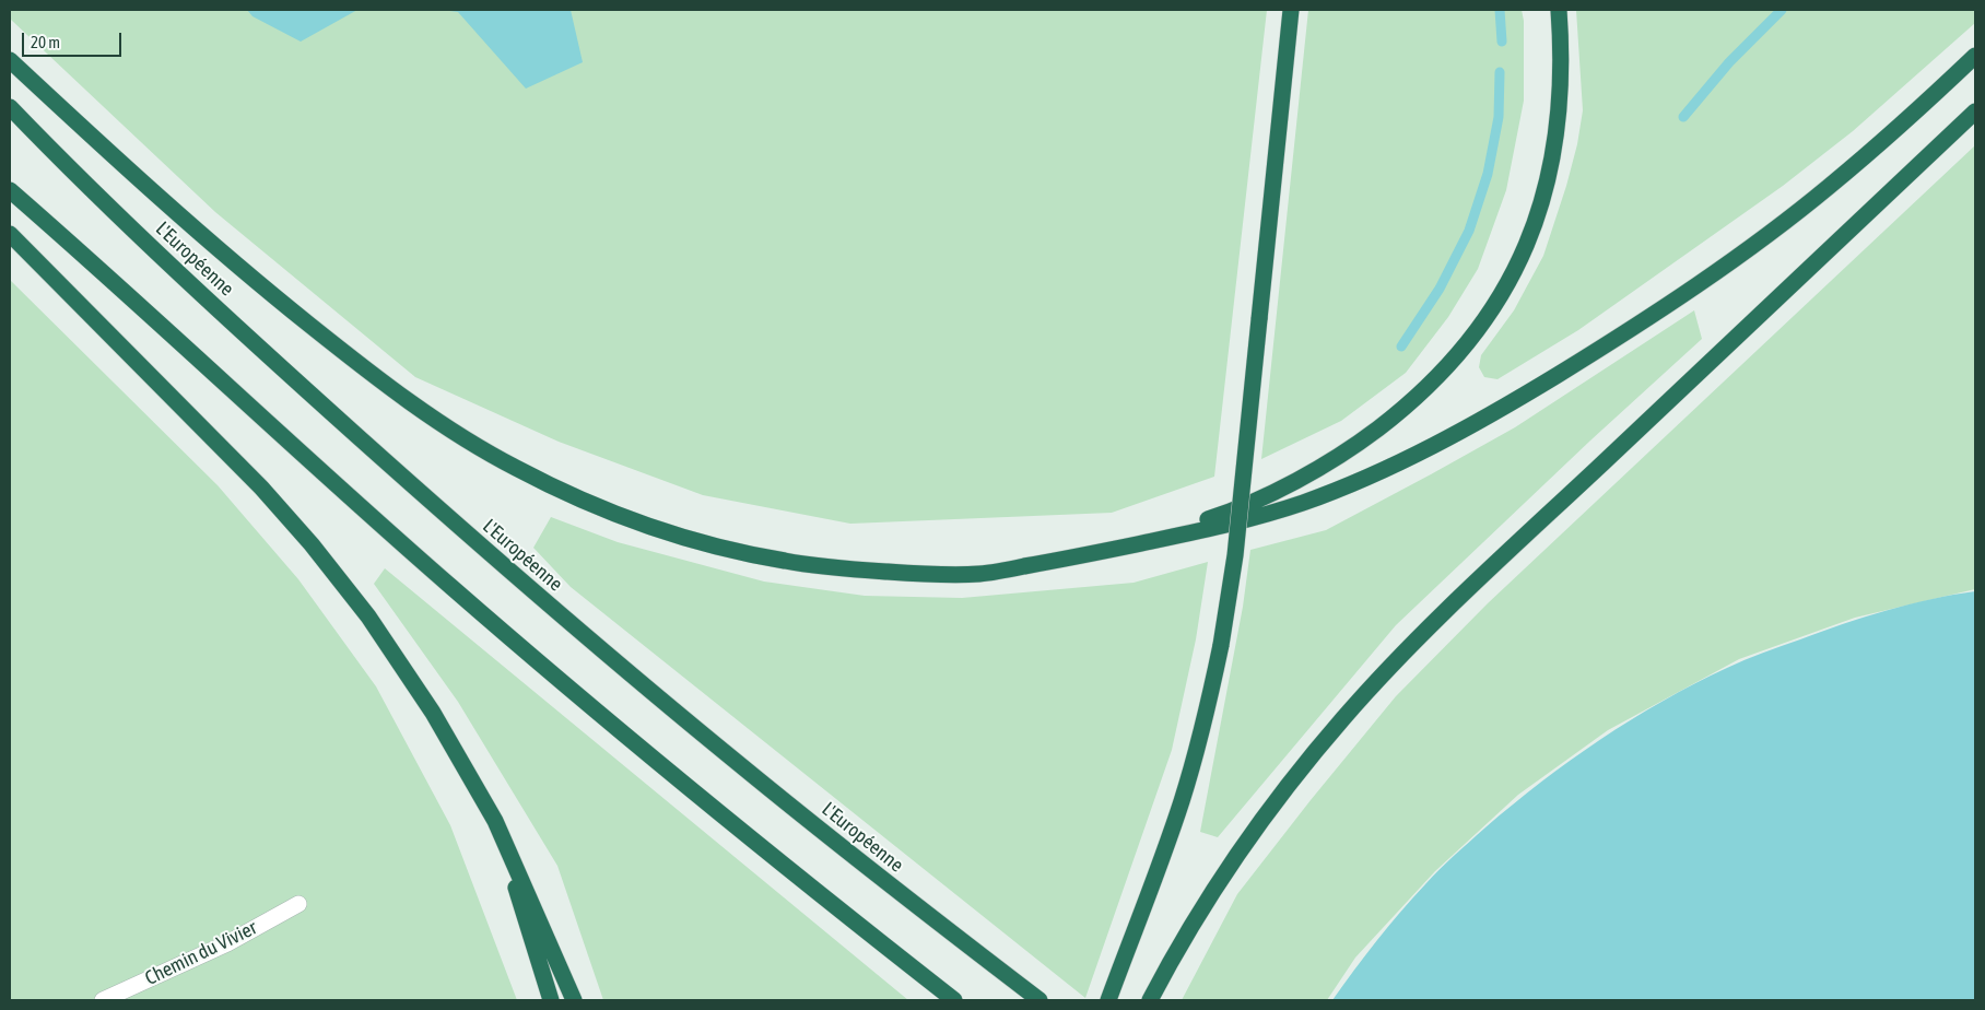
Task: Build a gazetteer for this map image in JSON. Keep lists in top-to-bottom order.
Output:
{
  "streets": {
    "highway": ["L'Européenne"],
    "street": ["Chemin du Vivier"]
  },
  "scale_bar": "20 m"
}
